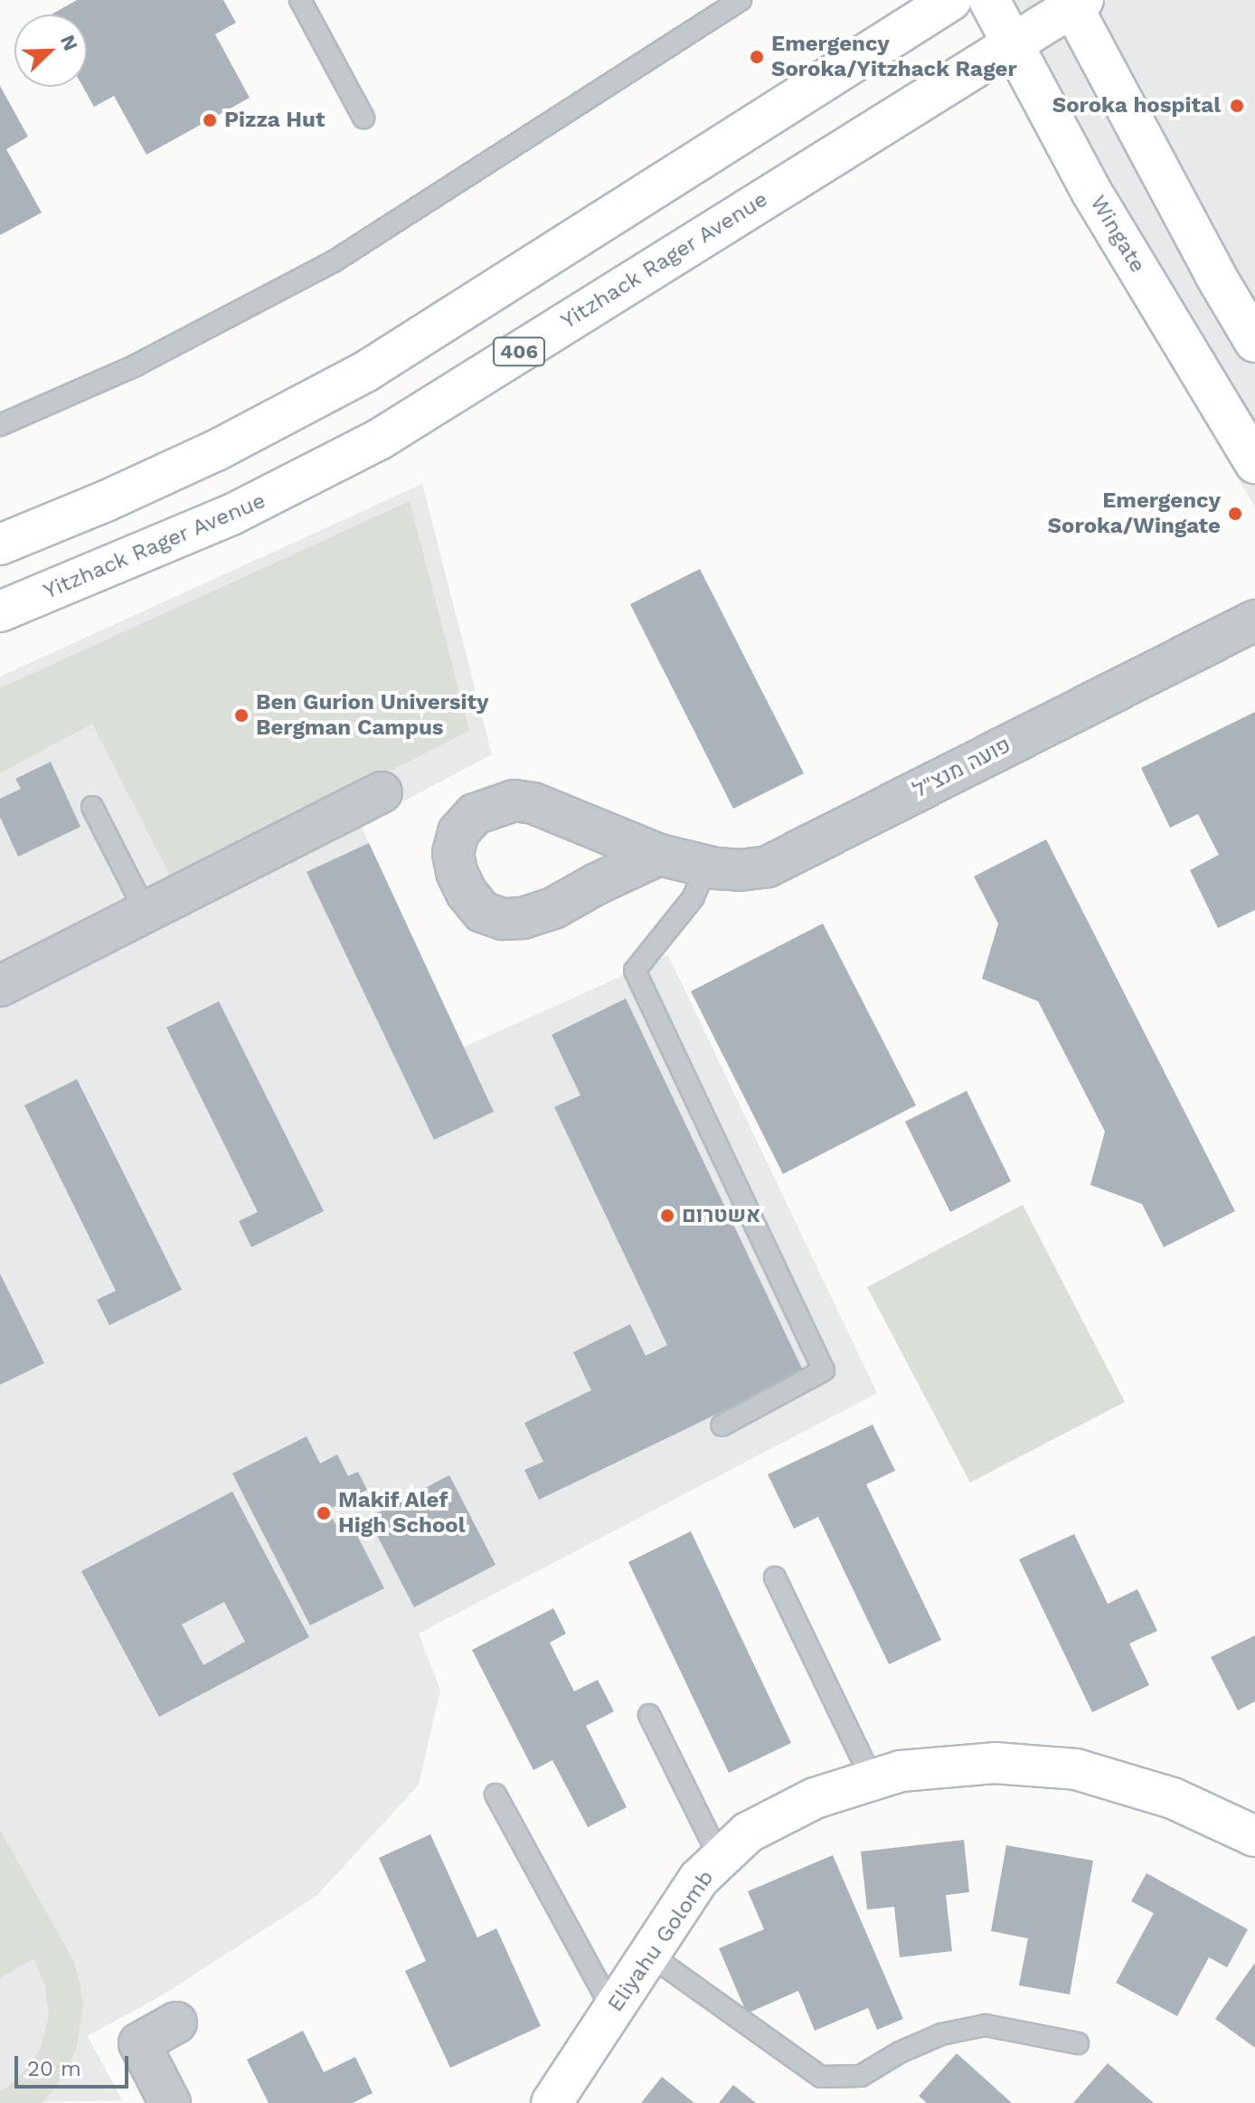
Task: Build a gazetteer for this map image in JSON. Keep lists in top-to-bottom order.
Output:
{
  "streets": {
    "main road": [
      "Wingate",
      "Yitzhack Rager Avenue",
      "406",
      "Eliyahu Golomb"
    ],
    "street": ["פועה מנצ\"ל"]
  },
  "crossings": [
    ["Wingate", "Yitzhack Rager Avenue"]
  ],
  "places": [
    "Emergency Soroka/Yitzhack Rager",
    "Soroka hospital",
    "Pizza Hut",
    "Emergency Soroka/Wingate",
    "Ben Gurion University Bergman Campus",
    "אשטרום",
    "Makif Alef High School"
  ],
  "scale_bar": "20 m",
  "north": "top right"
}
